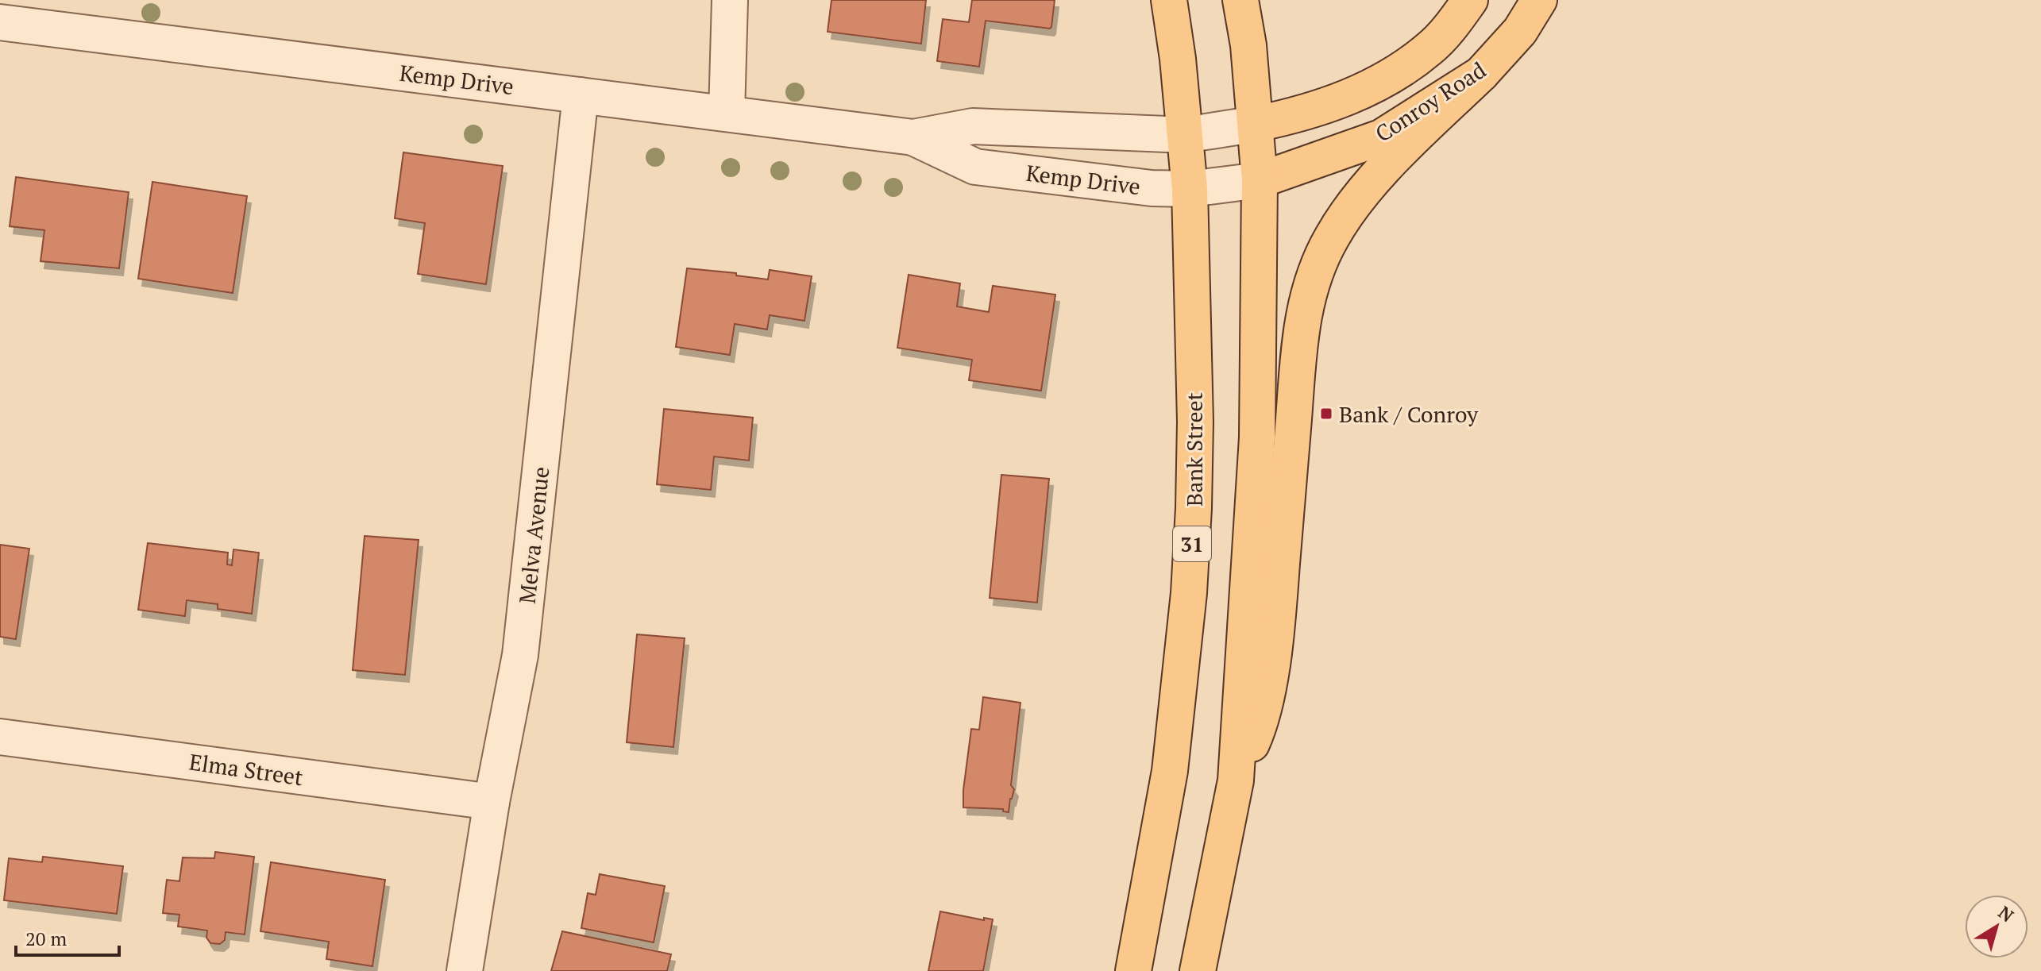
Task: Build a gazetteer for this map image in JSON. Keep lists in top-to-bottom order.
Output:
{
  "streets": {
    "main road": ["Conroy Road", "Bank Street", "31"],
    "street": ["Kemp Drive", "Melva Avenue", "Elma Street"]
  },
  "crossings": [
    ["Kemp Drive", "Conroy Road"],
    ["Kemp Drive", "Bank Street"],
    ["Kemp Drive", "Melva Avenue"],
    ["Melva Avenue", "Elma Street"]
  ],
  "places": {
    "transit": ["Bank / Conroy"]
  },
  "scale_bar": "20 m",
  "north": "top right"
}
